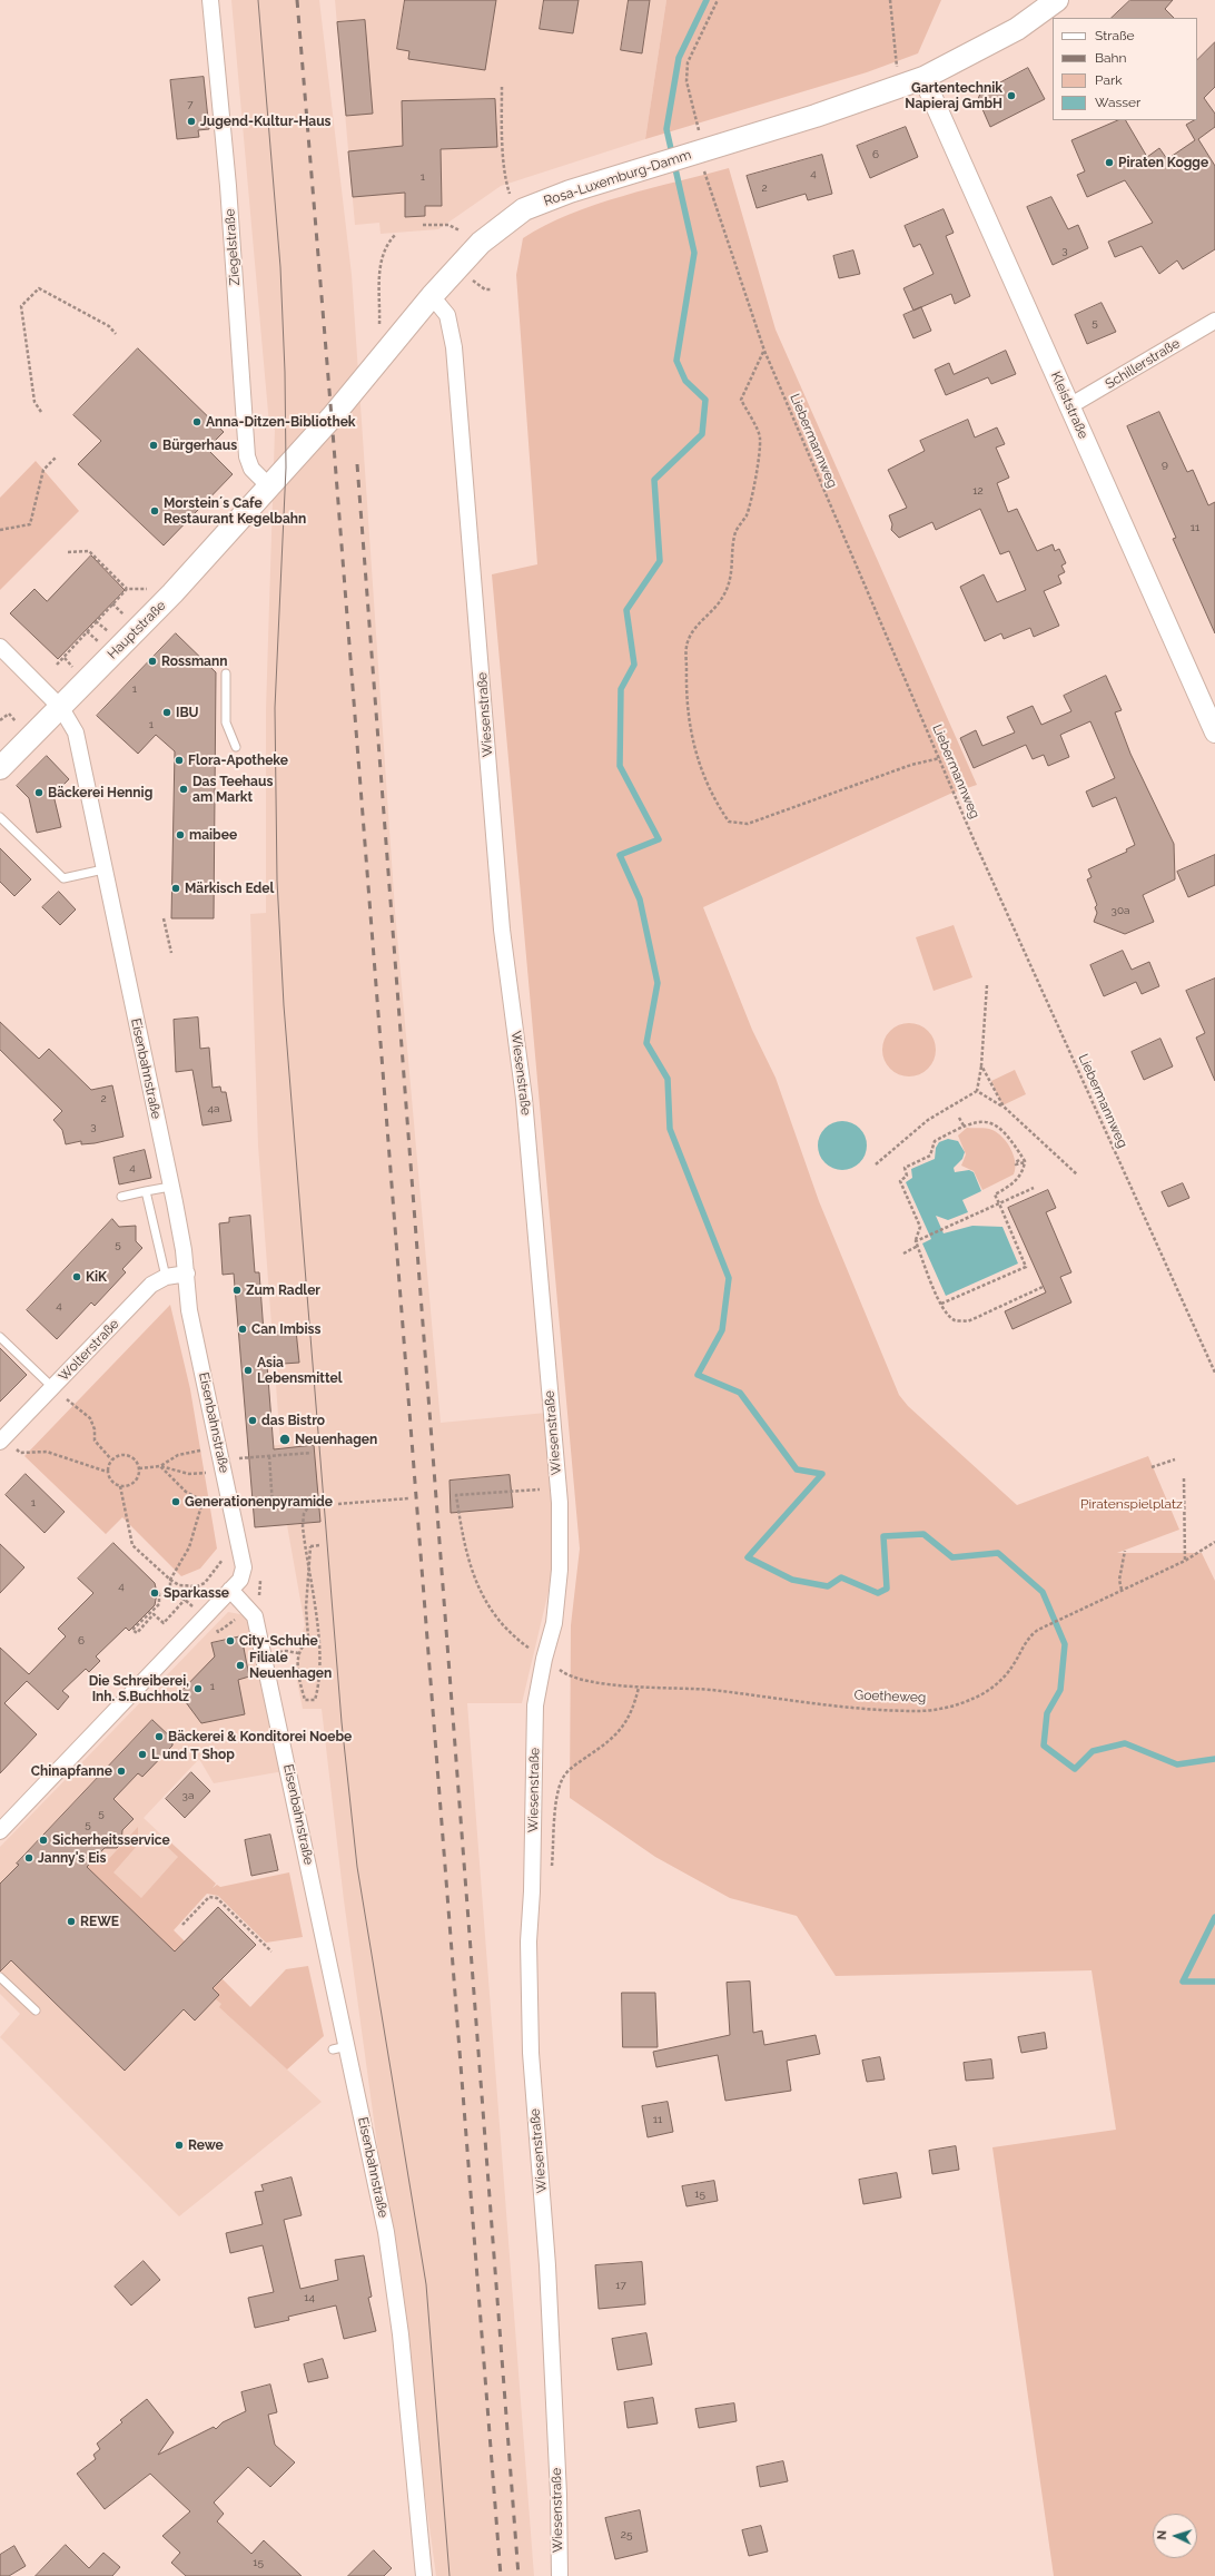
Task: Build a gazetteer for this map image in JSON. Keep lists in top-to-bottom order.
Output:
{
  "streets": {
    "main road": ["Rosa-Luxemburg-Damm", "Hauptstraße"],
    "street": [
      "Ziegelstraße",
      "Schillerstraße",
      "Kleiststraße",
      "Wiesenstraße",
      "Eisenbahnstraße",
      "Wolterstraße"
    ],
    "path": ["Liebermannweg", "Goetheweg"]
  },
  "crossings": [
    ["Rosa-Luxemburg-Damm", "Ziegelstraße"],
    ["Rosa-Luxemburg-Damm", "Kleiststraße"],
    ["Rosa-Luxemburg-Damm", "Liebermannweg"],
    ["Rosa-Luxemburg-Damm", "Hauptstraße"],
    ["Rosa-Luxemburg-Damm", "Wiesenstraße"],
    ["Ziegelstraße", "Hauptstraße"],
    ["Schillerstraße", "Kleiststraße"],
    ["Hauptstraße", "Eisenbahnstraße"],
    ["Wiesenstraße", "Goetheweg"],
    ["Eisenbahnstraße", "Wolterstraße"]
  ],
  "parks": ["Piratenspielplatz"],
  "places": [
    "Gartentechnik Napieraj GmbH",
    "Jugend-Kultur-Haus",
    "Piraten Kogge",
    "Anna-Ditzen-Bibliothek",
    "Bürgerhaus",
    "Morstein´s Cafe Restaurant Kegelbahn",
    "Rossmann",
    "IBU",
    "Flora-Apotheke",
    "Das Teehaus am Markt",
    "Bäckerei Hennig",
    "maibee",
    "Märkisch Edel",
    "KiK",
    "Zum Radler",
    "Can Imbiss",
    "Asia Lebensmittel",
    "das Bistro",
    "Neuenhagen",
    "Generationenpyramide",
    "Sparkasse",
    "City-Schuhe",
    "Filiale Neuenhagen",
    "Die Schreiberei, Inh. S.Buchholz",
    "Bäckerei & Konditorei Noebe",
    "L und T Shop",
    "Chinapfanne",
    "Sicherheitsservice",
    "Janny's Eis",
    "REWE",
    "Rewe"
  ],
  "house_numbers": [
    "7",
    "6",
    "4",
    "1",
    "2",
    "3",
    "5",
    "9",
    "12",
    "11",
    "1",
    "1",
    "30a",
    "2",
    "4a",
    "3",
    "4",
    "5",
    "4",
    "1",
    "4",
    "6",
    "1",
    "3a",
    "5",
    "5",
    "11",
    "15",
    "17",
    "14",
    "25",
    "15"
  ],
  "legend": [
    "Straße",
    "Bahn",
    "Park",
    "Wasser"
  ],
  "north": "left"
}
